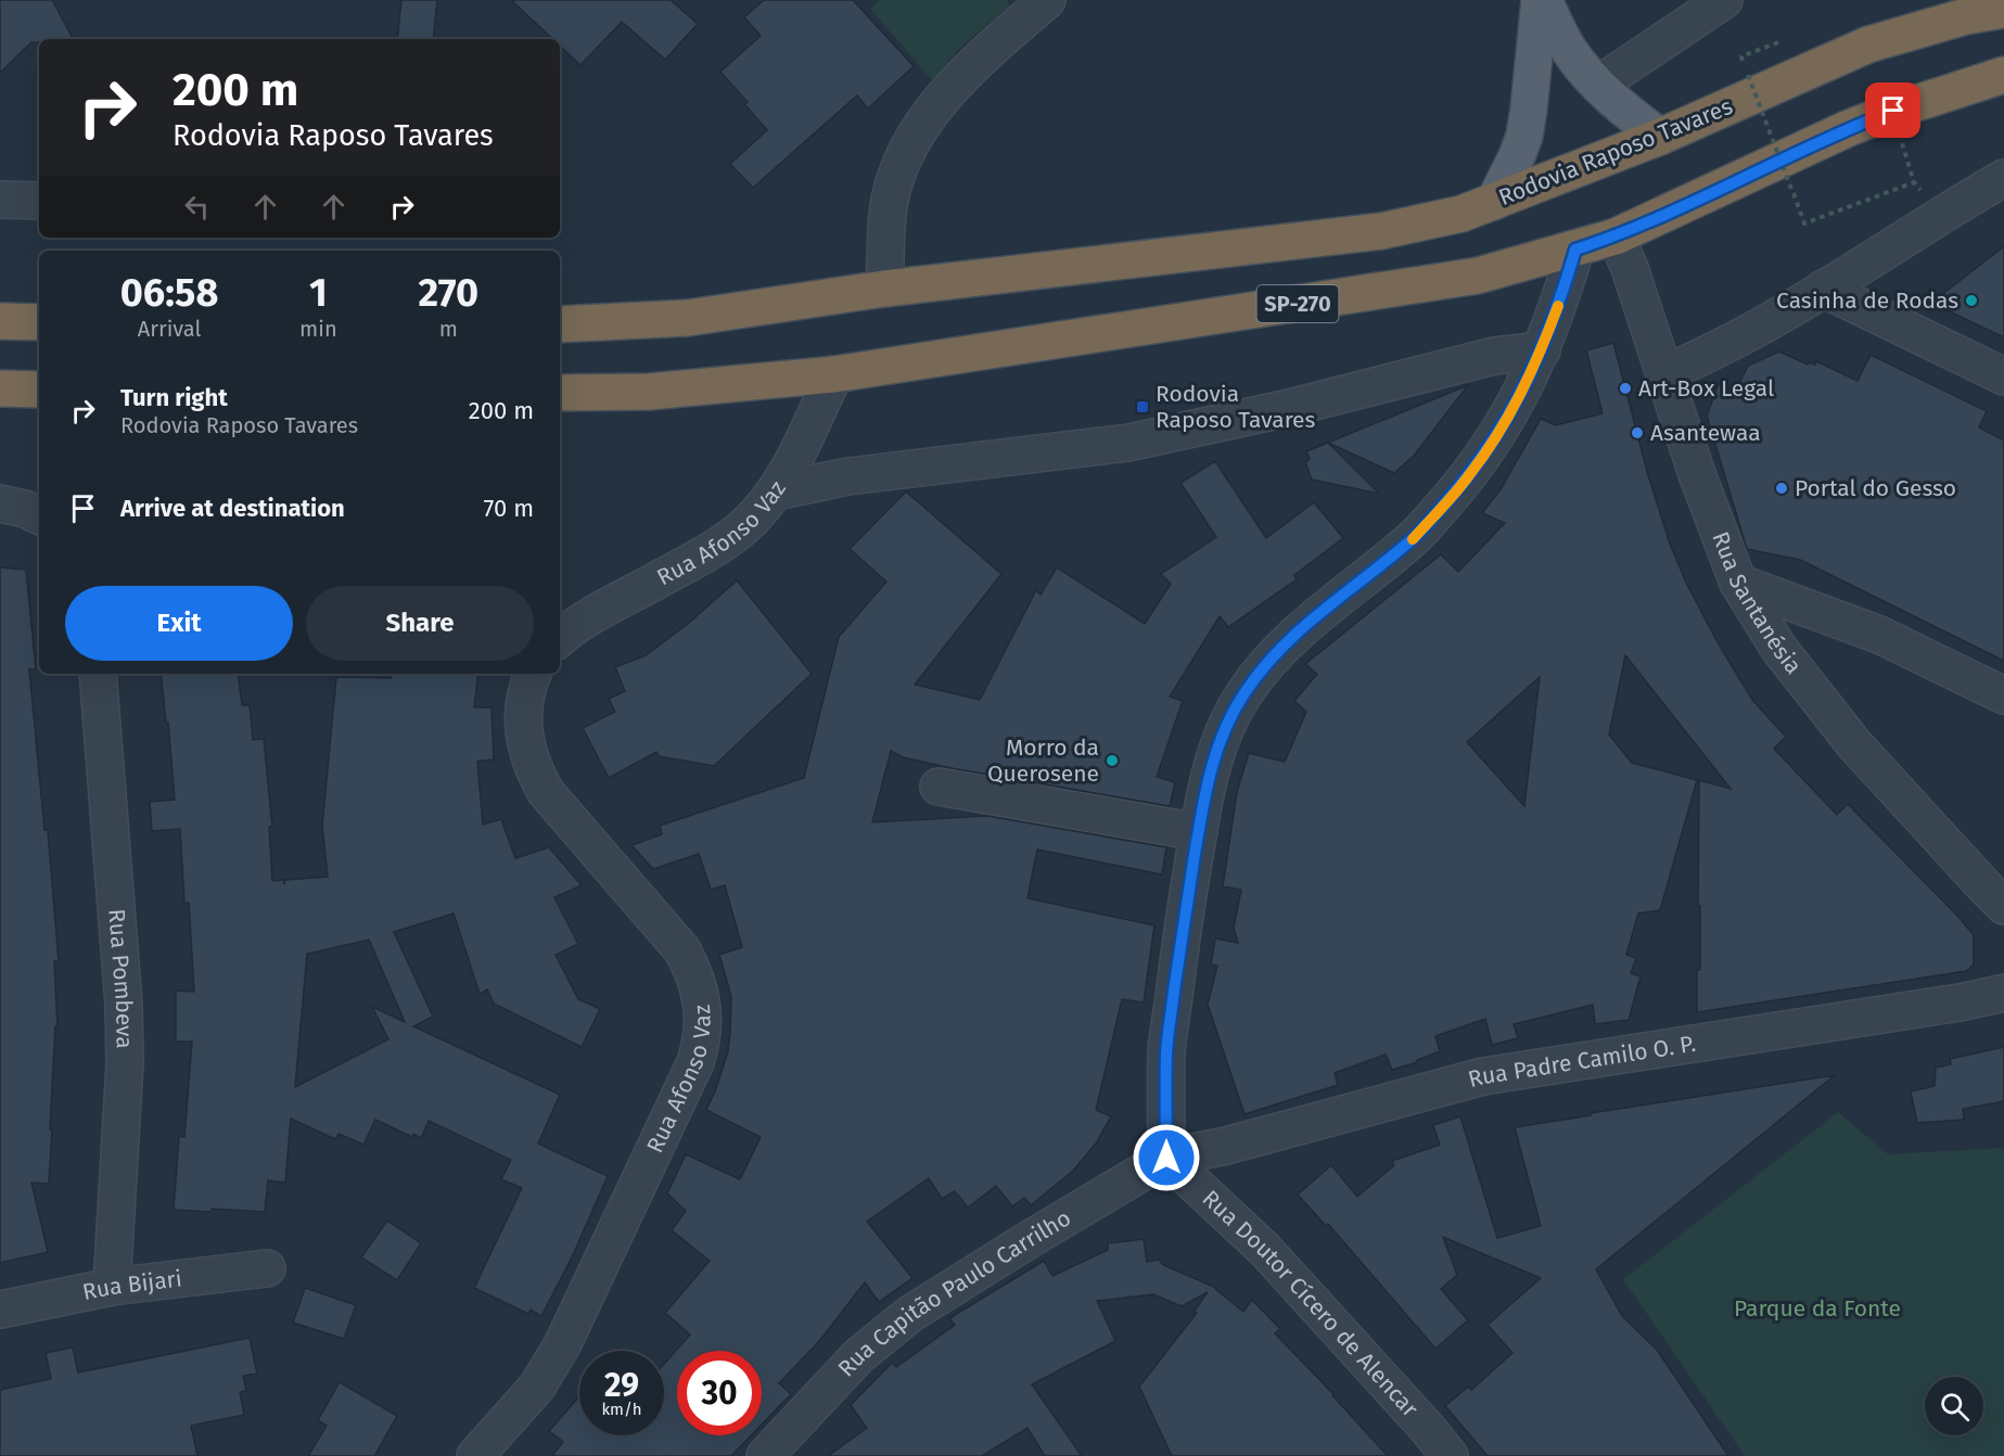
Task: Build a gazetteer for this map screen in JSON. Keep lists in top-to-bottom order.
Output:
{
  "streets": {
    "highway": ["Rodovia Raposo Tavares", "SP-270"],
    "street": [
      "Rua Afonso Vaz",
      "Rua Santanésia",
      "Rua Pombeva",
      "Rua Padre Camilo O. P.",
      "Rua Bijari",
      "Rua Capitão Paulo Carrilho",
      "Rua Doutor Cícero de Alencar"
    ]
  },
  "crossings": [
    ["SP-270", "Rua Afonso Vaz"],
    ["SP-270", "Rua Santanésia"],
    ["Rua Pombeva", "Rua Bijari"],
    ["Rua Padre Camilo O. P.", "Rua Capitão Paulo Carrilho"],
    ["Rua Padre Camilo O. P.", "Rua Doutor Cícero de Alencar"],
    ["Rua Capitão Paulo Carrilho", "Rua Doutor Cícero de Alencar"]
  ],
  "parks": ["Parque da Fonte"],
  "places": {
    "other": [
      "Casinha de Rodas",
      "Art-Box Legal",
      "Asantewaa",
      "Portal do Gesso",
      "Morro da Querosene"
    ],
    "transit": ["Rodovia Raposo Tavares"]
  },
  "page": {
    "turn": ["200 m", "Rodovia Raposo Tavares"],
    "eta": [
      "06:58",
      "Arrival",
      "1",
      "min",
      "270",
      "m"
    ],
    "list": [
      {
        "name": "Turn right",
        "note": "Rodovia Raposo Tavares",
        "value": "200 m"
      },
      {
        "name": "Arrive at destination",
        "value": "70 m"
      }
    ],
    "buttons": ["Exit", "Share"],
    "speed": "29 km/h",
    "limit": "30"
  }
}
